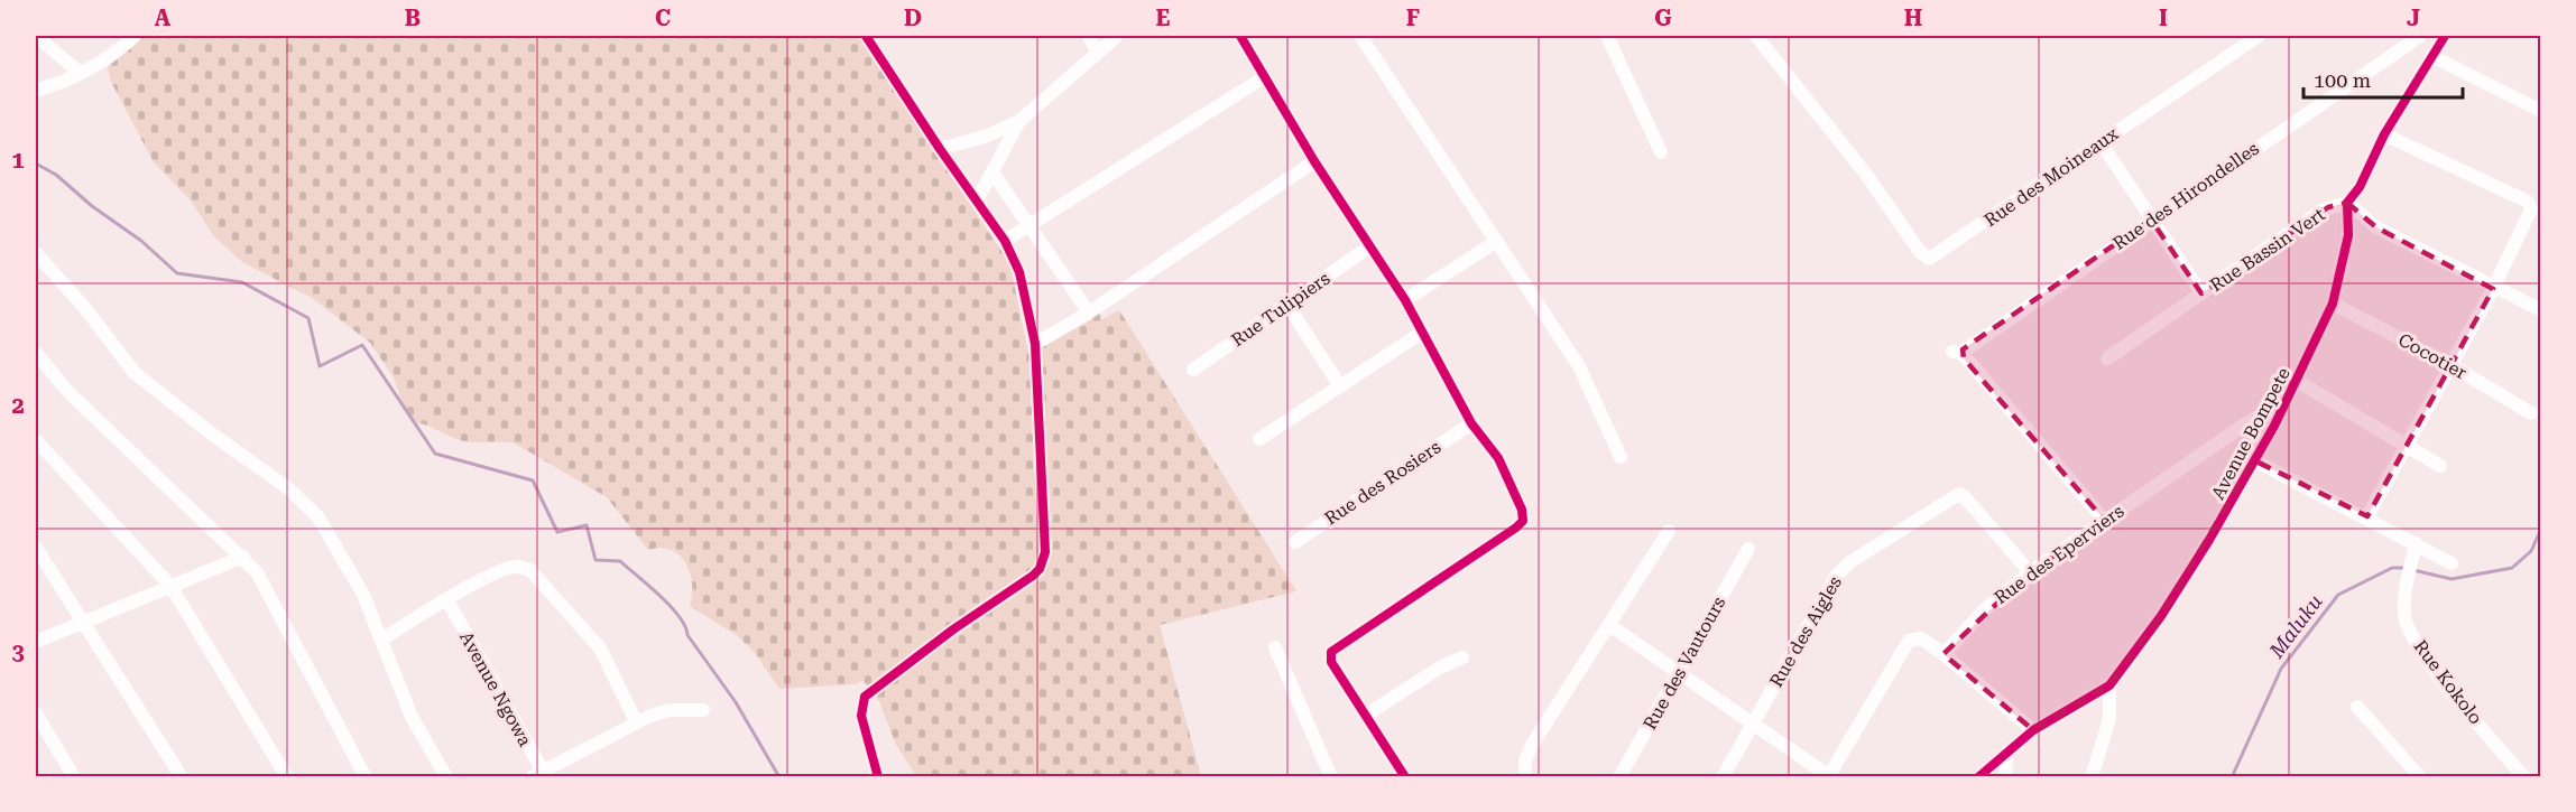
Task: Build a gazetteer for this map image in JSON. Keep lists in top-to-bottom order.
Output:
{
  "streets": {
    "street": [
      "Rue des Moineaux",
      "Rue des Hirondelles",
      "Rue Bassin Vert",
      "Rue Tulipiers",
      "Cocotier",
      "Avenue Bompete",
      "Rue des Rosiers",
      "Rue des Eperviers",
      "Rue des Aigles",
      "Rue des Vautours",
      "Rue Kokolo",
      "Avenue Ngowa"
    ]
  },
  "crossings": [
    ["Rue des Hirondelles", "Rue des Eperviers"],
    ["Rue Bassin Vert", "Avenue Bompete"],
    ["Cocotier", "Avenue Bompete"],
    ["Avenue Bompete", "Rue des Eperviers"],
    ["Rue des Eperviers", "Rue des Aigles"]
  ],
  "water": ["Maluku"],
  "scale_bar": "100 m",
  "grid": {
    "columns": [
      "A",
      "B",
      "C",
      "D",
      "E",
      "F",
      "G",
      "H",
      "I",
      "J"
    ],
    "rows": ["1", "2", "3"]
  }
}
